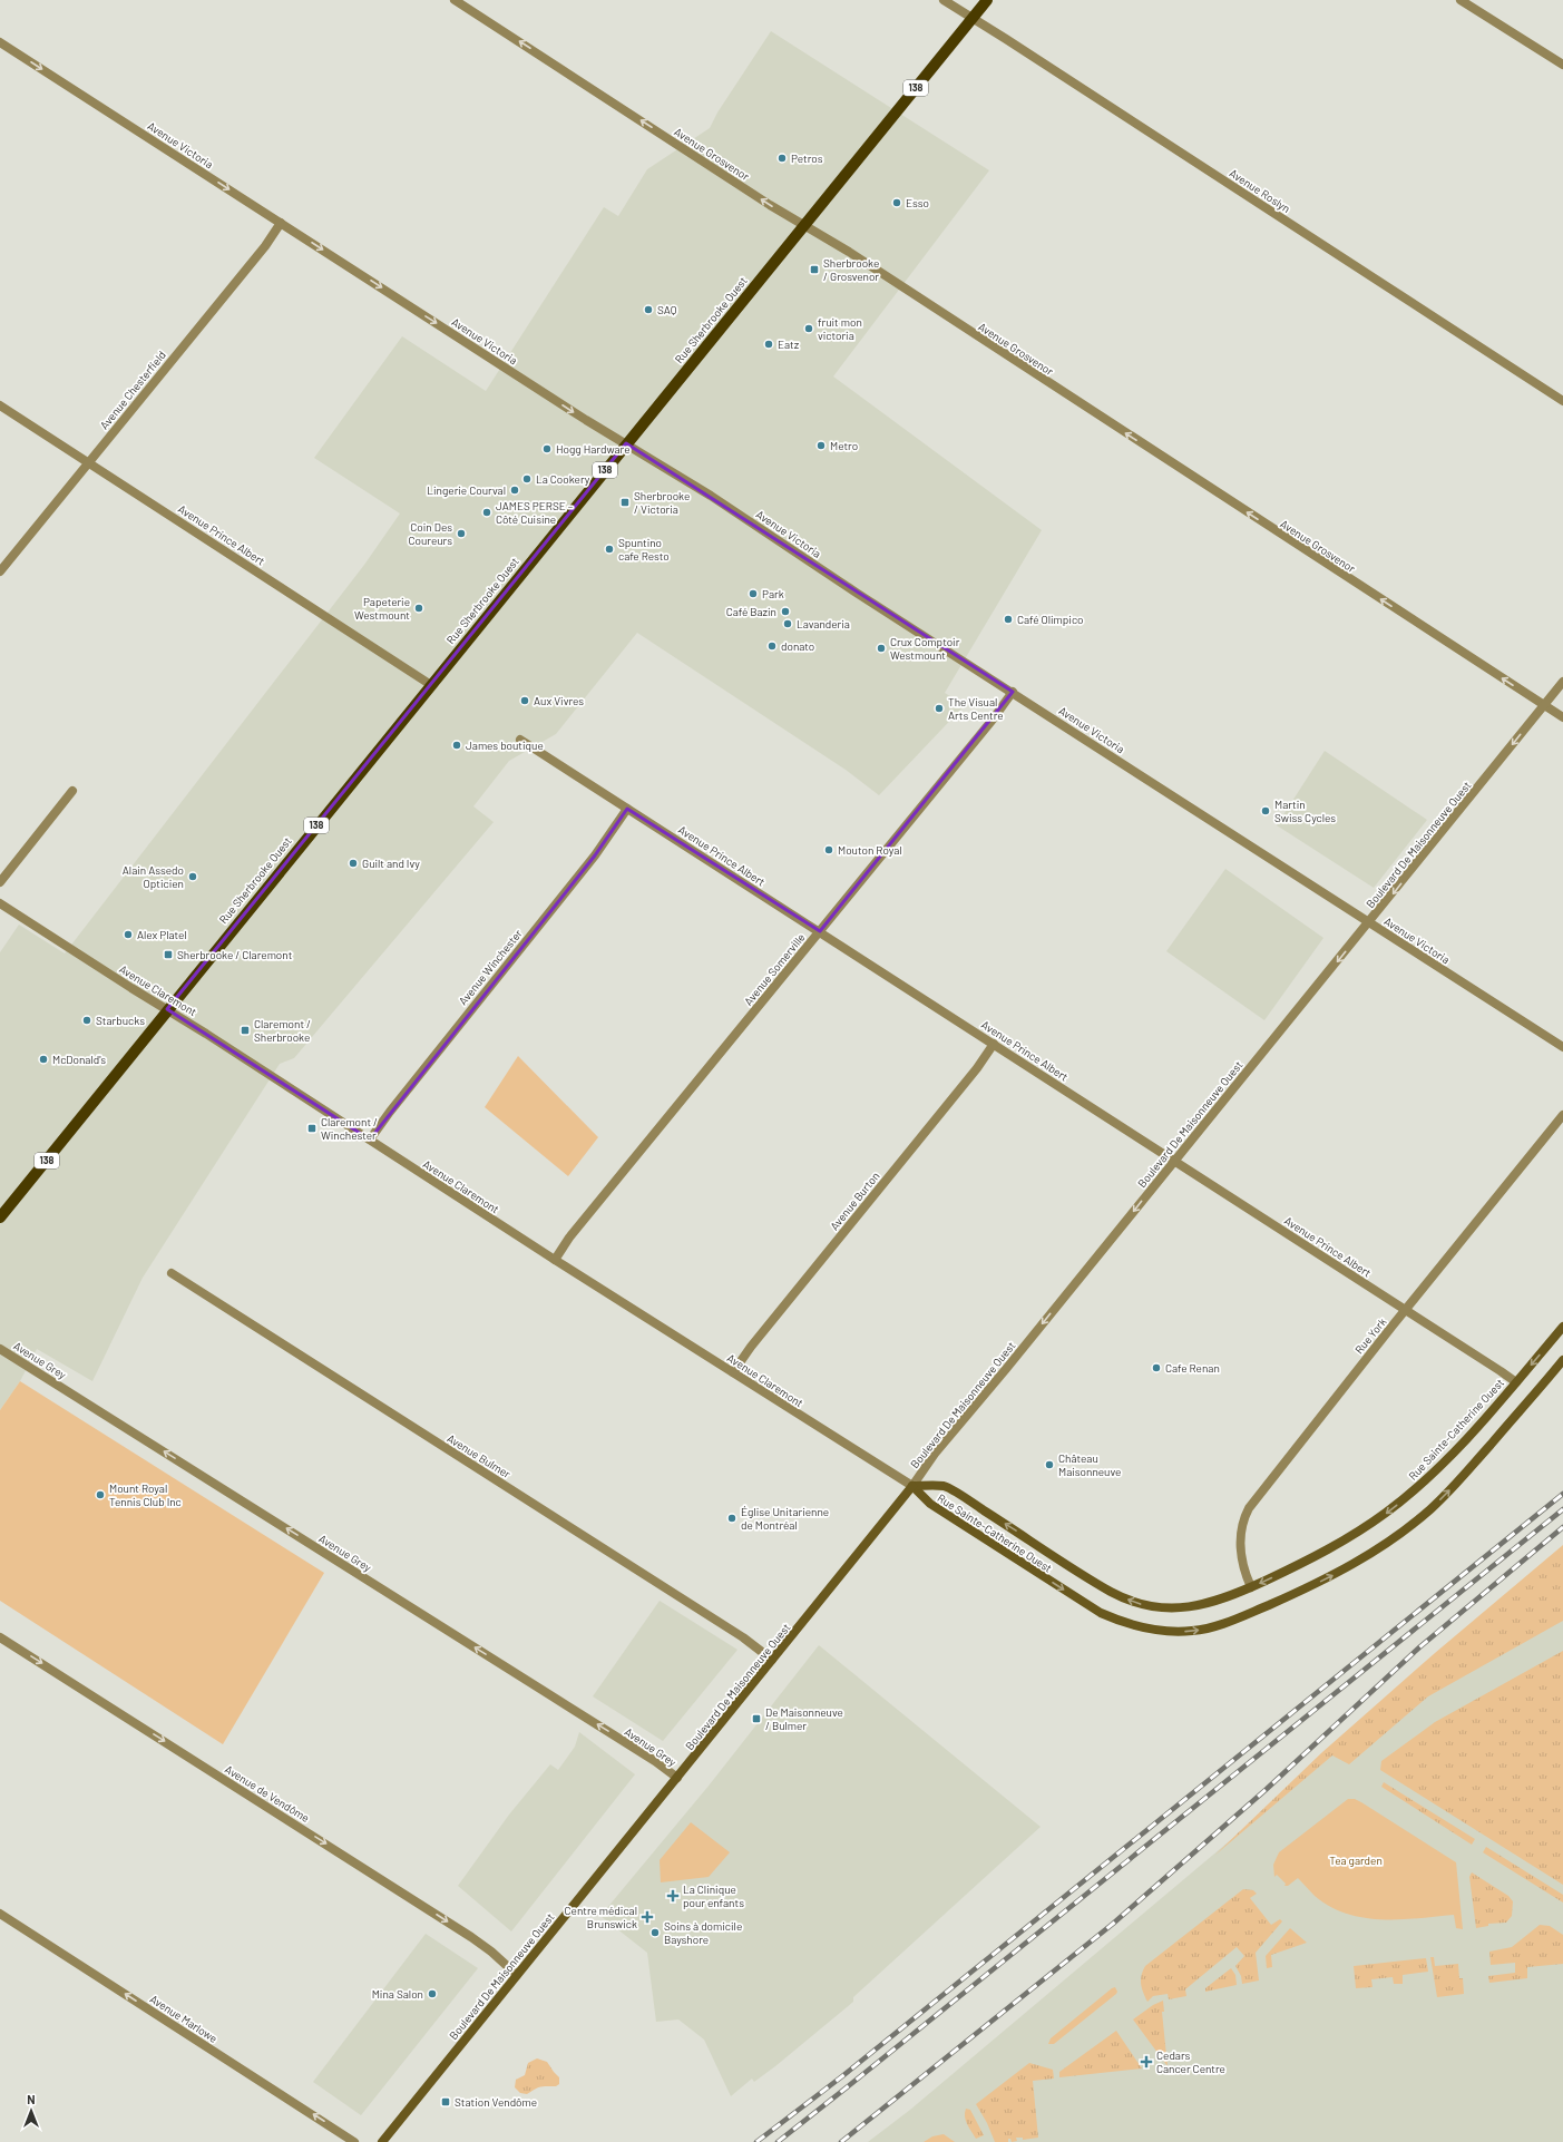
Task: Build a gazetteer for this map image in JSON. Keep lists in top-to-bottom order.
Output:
{
  "streets": {
    "main road": [
      "138",
      "Rue Sherbrooke Ouest",
      "Boulevard De Maisonneuve Ouest",
      "Rue Sainte-Catherine Ouest"
    ],
    "street": [
      "Avenue Victoria",
      "Avenue Grosvenor",
      "Avenue Roslyn",
      "Avenue Chesterfield",
      "Avenue Prince Albert",
      "Avenue Winchester",
      "Avenue Somerville",
      "Avenue Claremont",
      "Avenue Burton",
      "Rue York",
      "Avenue Grey",
      "Avenue Bulmer",
      "Avenue de Vendôme",
      "Avenue Marlowe"
    ]
  },
  "crossings": [
    ["Avenue Victoria", "Rue Sherbrooke Ouest"],
    ["Avenue Victoria", "Avenue Chesterfield"],
    ["Avenue Victoria", "Boulevard De Maisonneuve Ouest"],
    ["Avenue Victoria", "Avenue Somerville"],
    ["Avenue Grosvenor", "Rue Sherbrooke Ouest"],
    ["Avenue Grosvenor", "Boulevard De Maisonneuve Ouest"],
    ["Avenue Roslyn", "Rue Sherbrooke Ouest"],
    ["Rue Sherbrooke Ouest", "Avenue Prince Albert"],
    ["Rue Sherbrooke Ouest", "Avenue Claremont"],
    ["Avenue Chesterfield", "Avenue Prince Albert"],
    ["Avenue Prince Albert", "Boulevard De Maisonneuve Ouest"],
    ["Avenue Prince Albert", "Avenue Winchester"],
    ["Avenue Prince Albert", "Avenue Somerville"],
    ["Avenue Prince Albert", "Avenue Burton"],
    ["Avenue Prince Albert", "Rue York"],
    ["Avenue Prince Albert", "Rue Sainte-Catherine Ouest"],
    ["Boulevard De Maisonneuve Ouest", "Avenue Claremont"],
    ["Boulevard De Maisonneuve Ouest", "Avenue Grey"],
    ["Boulevard De Maisonneuve Ouest", "Rue Sainte-Catherine Ouest"],
    ["Boulevard De Maisonneuve Ouest", "Avenue Bulmer"],
    ["Boulevard De Maisonneuve Ouest", "Avenue de Vendôme"],
    ["Avenue Winchester", "Avenue Claremont"],
    ["Avenue Somerville", "Avenue Claremont"],
    ["Avenue Claremont", "Avenue Burton"],
    ["Avenue Claremont", "Rue Sainte-Catherine Ouest"],
    ["Rue York", "Rue Sainte-Catherine Ouest"]
  ],
  "one_way": [
    "Avenue Victoria",
    "Avenue Grosvenor",
    "Boulevard De Maisonneuve Ouest",
    "Avenue Grey",
    "Avenue de Vendôme",
    "Avenue Marlowe"
  ],
  "parks": ["Tea garden"],
  "places": {
    "other": [
      "Petros",
      "Esso",
      "SAQ",
      "fruit mon victoria",
      "Eatz",
      "Metro",
      "Hogg Hardware",
      "La Cookery",
      "Lingerie Courval",
      "JAMES PERSE – Côté Cuisine",
      "Coin Des Coureurs",
      "Spuntino cafe Resto",
      "Park",
      "Papeterie Westmount",
      "Café Bazin",
      "Café Olimpico",
      "Lavanderia",
      "donato",
      "Crux Comptoir Westmount",
      "Aux Vivres",
      "The Visual Arts Centre",
      "James boutique",
      "Martin Swiss Cycles",
      "Mouton Royal",
      "Guilt and Ivy",
      "Alain Assedo Opticien",
      "Alex Platel",
      "Starbucks",
      "McDonald's",
      "Cafe Renan",
      "Château Maisonneuve",
      "Mount Royal Tennis Club Inc",
      "Église Unitarienne de Montréal",
      "Soins à domicile Bayshore",
      "Mina Salon"
    ],
    "transit": [
      "Sherbrooke / Grosvenor",
      "Sherbrooke / Victoria",
      "Sherbrooke / Claremont",
      "Claremont / Sherbrooke",
      "Claremont / Winchester",
      "De Maisonneuve / Bulmer",
      "Station Vendôme"
    ],
    "health": ["La Clinique pour enfants", "Centre médical Brunswick", "Cedars Cancer Centre"]
  },
  "north": "top"
}
